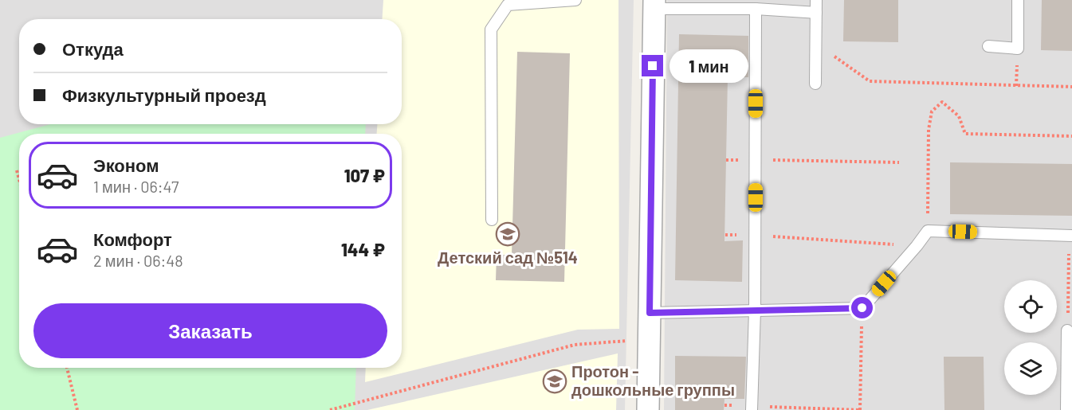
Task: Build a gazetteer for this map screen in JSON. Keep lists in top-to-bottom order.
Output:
{
  "places": {
    "school or university": ["Детский сад №514", "Протон - дошкольные группы"]
  },
  "page": {
    "banner": ["Откуда", "Физкультурный проезд"],
    "bubble": "1 мин",
    "list": [
      {
        "name": "Эконом",
        "note": "1 мин · 06:47",
        "value": "107 ₽"
      },
      {
        "name": "Комфорт",
        "note": "2 мин · 06:48",
        "value": "144 ₽"
      }
    ],
    "buttons": "Заказать"
  }
}
